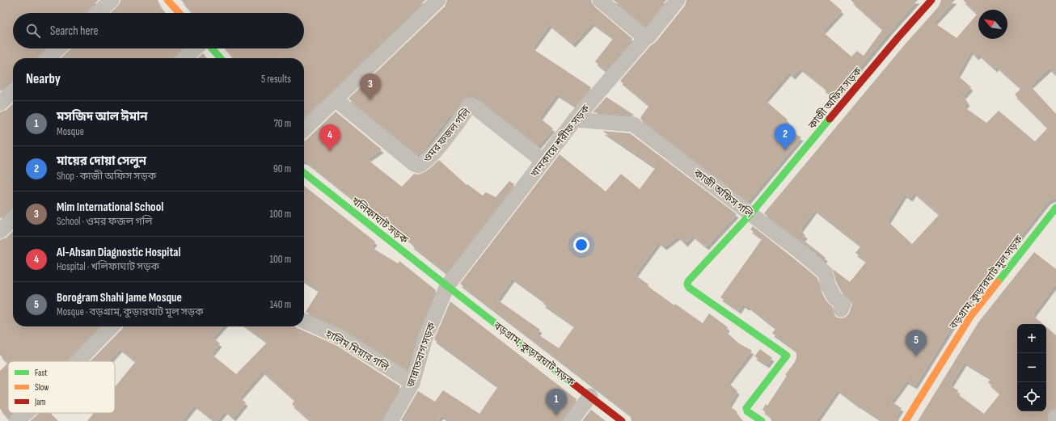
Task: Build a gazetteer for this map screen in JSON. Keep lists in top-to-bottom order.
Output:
{
  "streets": {
    "street": [
      "কাজী অফিস সড়ক",
      "ওমর ফজল গলি",
      "খানকায়ে শরীফ সড়ক",
      "কাজী অফিস গলি",
      "খলিফাঘাট সড়ক",
      "বড়গ্রাম, কুড়ারঘাট মূল সড়ক",
      "হালিম মিয়ার গলি",
      "বড়গ্রাম, কুড়ারঘাট সড়ক",
      "জান্নাতবাগ সড়ক"
    ]
  },
  "crossings": [
    ["কাজী অফিস সড়ক", "কাজী অফিস গলি"],
    ["ওমর ফজল গলি", "খানকায়ে শরীফ সড়ক"],
    ["খানকায়ে শরীফ সড়ক", "কাজী অফিস গলি"],
    ["খানকায়ে শরীফ সড়ক", "খলিফাঘাট সড়ক"],
    ["খানকায়ে শরীফ সড়ক", "বড়গ্রাম, কুড়ারঘাট সড়ক"],
    ["খানকায়ে শরীফ সড়ক", "জান্নাতবাগ সড়ক"],
    ["খলিফাঘাট সড়ক", "বড়গ্রাম, কুড়ারঘাট সড়ক"],
    ["খলিফাঘাট সড়ক", "জান্নাতবাগ সড়ক"],
    ["হালিম মিয়ার গলি", "জান্নাতবাগ সড়ক"],
    ["বড়গ্রাম, কুড়ারঘাট সড়ক", "জান্নাতবাগ সড়ক"]
  ],
  "legend": ["Fast", "Slow", "Jam"],
  "north": "top left",
  "page": {
    "search": "Search here",
    "heading": ["Nearby", "5 results"],
    "pins": [
      "3",
      "2",
      "4",
      "5",
      "1"
    ],
    "list": [
      {
        "mark": "1",
        "name": "মসজিদ আল ঈমান",
        "note": "Mosque",
        "value": "70 m"
      },
      {
        "mark": "2",
        "name": "মায়ের দোয়া সেলুন",
        "note": "Shop · কাজী অফিস সড়ক",
        "value": "90 m"
      },
      {
        "mark": "3",
        "name": "Mim International School",
        "note": "School · ওমর ফজল গলি",
        "value": "100 m"
      },
      {
        "mark": "4",
        "name": "Al-Ahsan Diagnostic Hospital",
        "note": "Hospital · খলিফাঘাট সড়ক",
        "value": "100 m"
      },
      {
        "mark": "5",
        "name": "Borogram Shahi Jame Mosque",
        "note": "Mosque · বড়গ্রাম, কুড়ারঘাট মূল সড়ক",
        "value": "140 m"
      }
    ],
    "map_buttons": ["+", "−"]
  }
}
